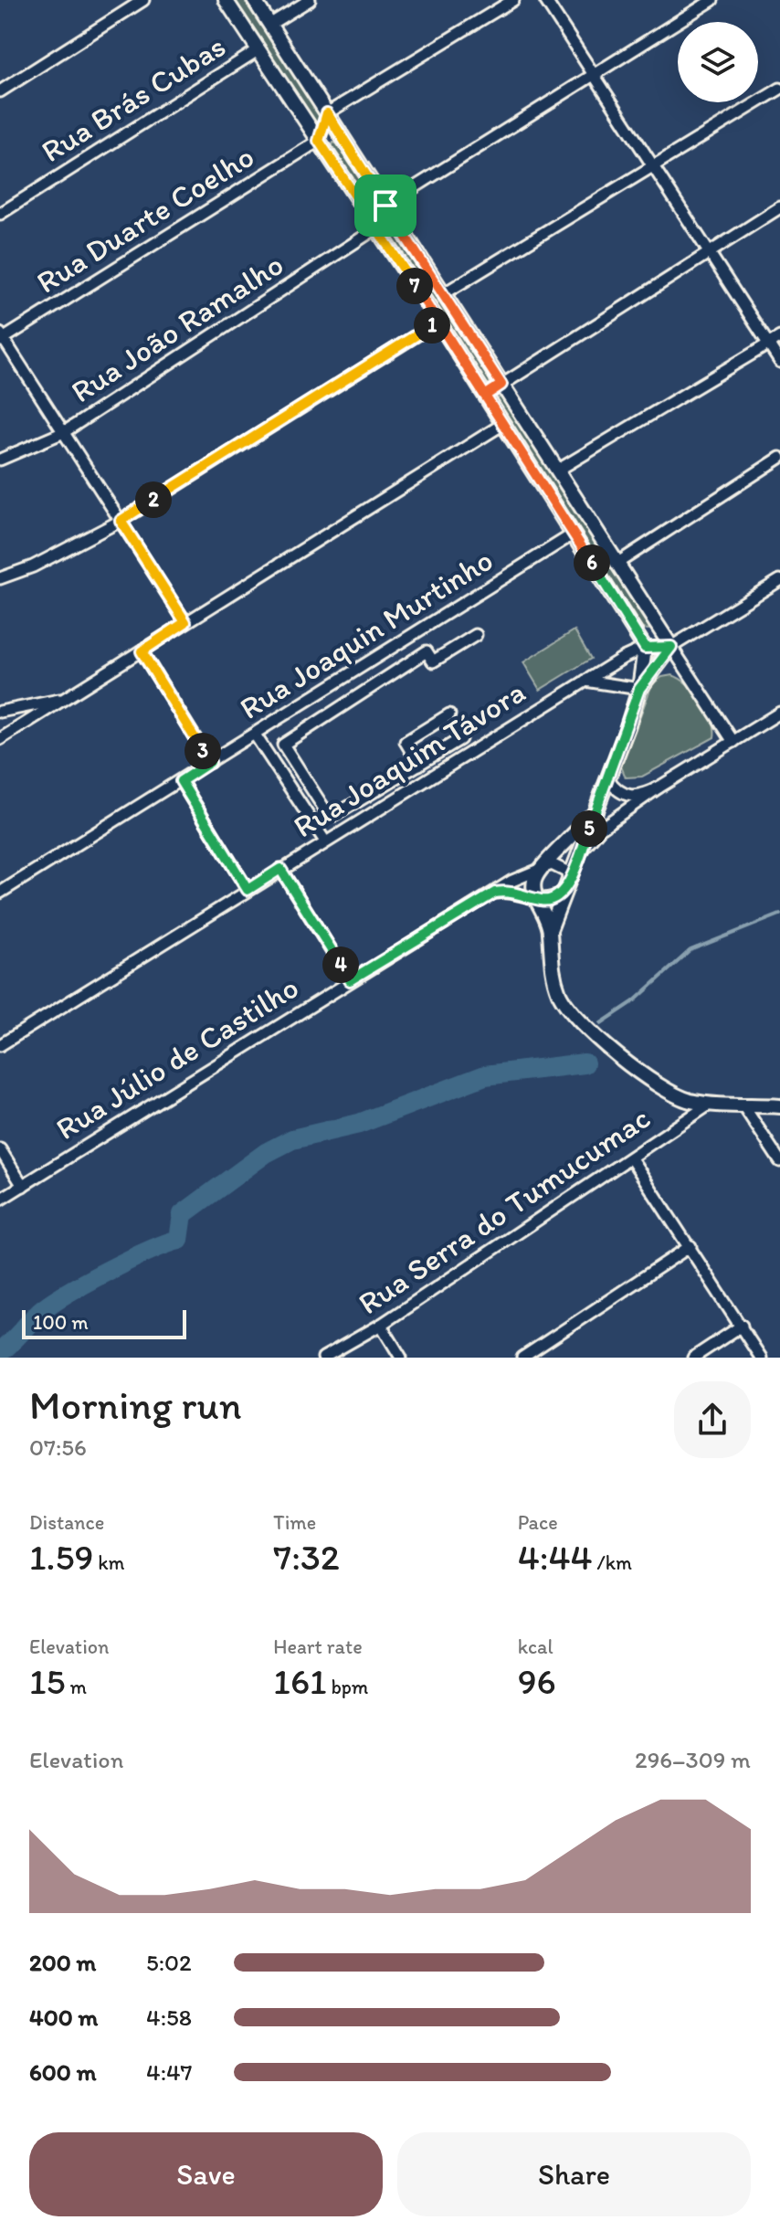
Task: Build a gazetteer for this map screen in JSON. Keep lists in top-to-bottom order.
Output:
{
  "streets": {
    "street": [
      "Rua Brás Cubas",
      "Rua Duarte Coelho",
      "Rua João Ramalho",
      "Rua Joaquin Murtinho",
      "Rua Joaquim Távora",
      "Rua Júlio de Castilho",
      "Rua Serra do Tumucumac"
    ]
  },
  "scale_bar": "100 m",
  "page": {
    "pins": [
      "7",
      "1",
      "2",
      "6",
      "3",
      "5",
      "4"
    ],
    "scale": "100 m",
    "heading": ["Morning run", "07:56"],
    "stats": [
      ["Distance", "1.59 km"],
      ["Time", "7:32"],
      ["Pace", "4:44 /km"],
      ["Elevation", "15 m"],
      ["Heart rate", "161 bpm"],
      ["kcal", "96"]
    ],
    "chart": ["Elevation", "296–309 m"],
    "list": [
      {
        "name": "200 m",
        "note": "5:02"
      },
      {
        "name": "400 m",
        "note": "4:58"
      },
      {
        "name": "600 m",
        "note": "4:47"
      }
    ],
    "buttons": ["Save", "Share"]
  }
}
